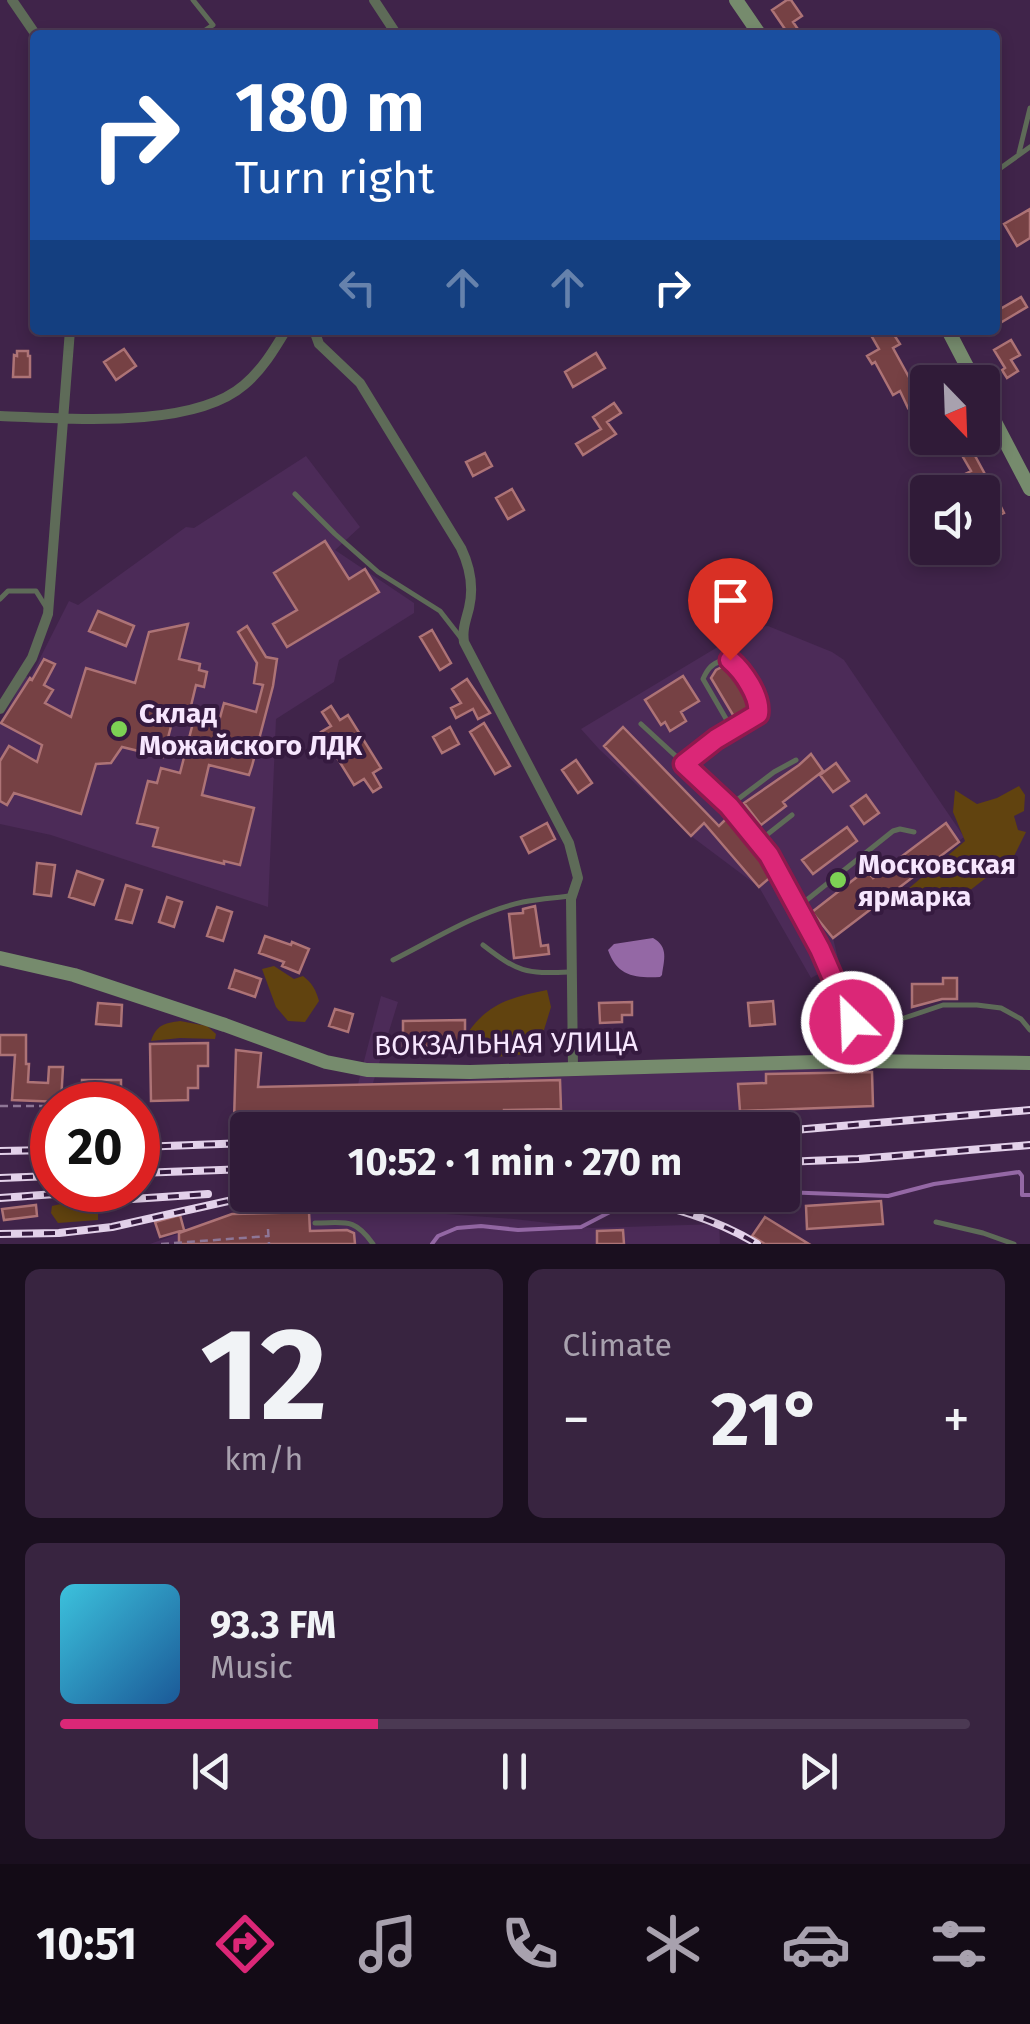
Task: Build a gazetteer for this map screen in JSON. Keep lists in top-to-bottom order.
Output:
{
  "streets": {
    "main road": ["ВОКЗАЛЬНАЯ УЛИЦА"]
  },
  "places": ["Склад Можайского ЛДК", "Московская ярмарка"],
  "north": "bottom right",
  "page": {
    "turn": ["180 m", "Turn right"],
    "limit": "20",
    "trip": "10:52 · 1 min · 270 m",
    "tile": [
      ["12", "km/h"],
      "Climate"
    ],
    "heat": ["−", "21°", "+"],
    "song": ["93.3 FM", "Music"],
    "tabs": "10:51"
  }
}
